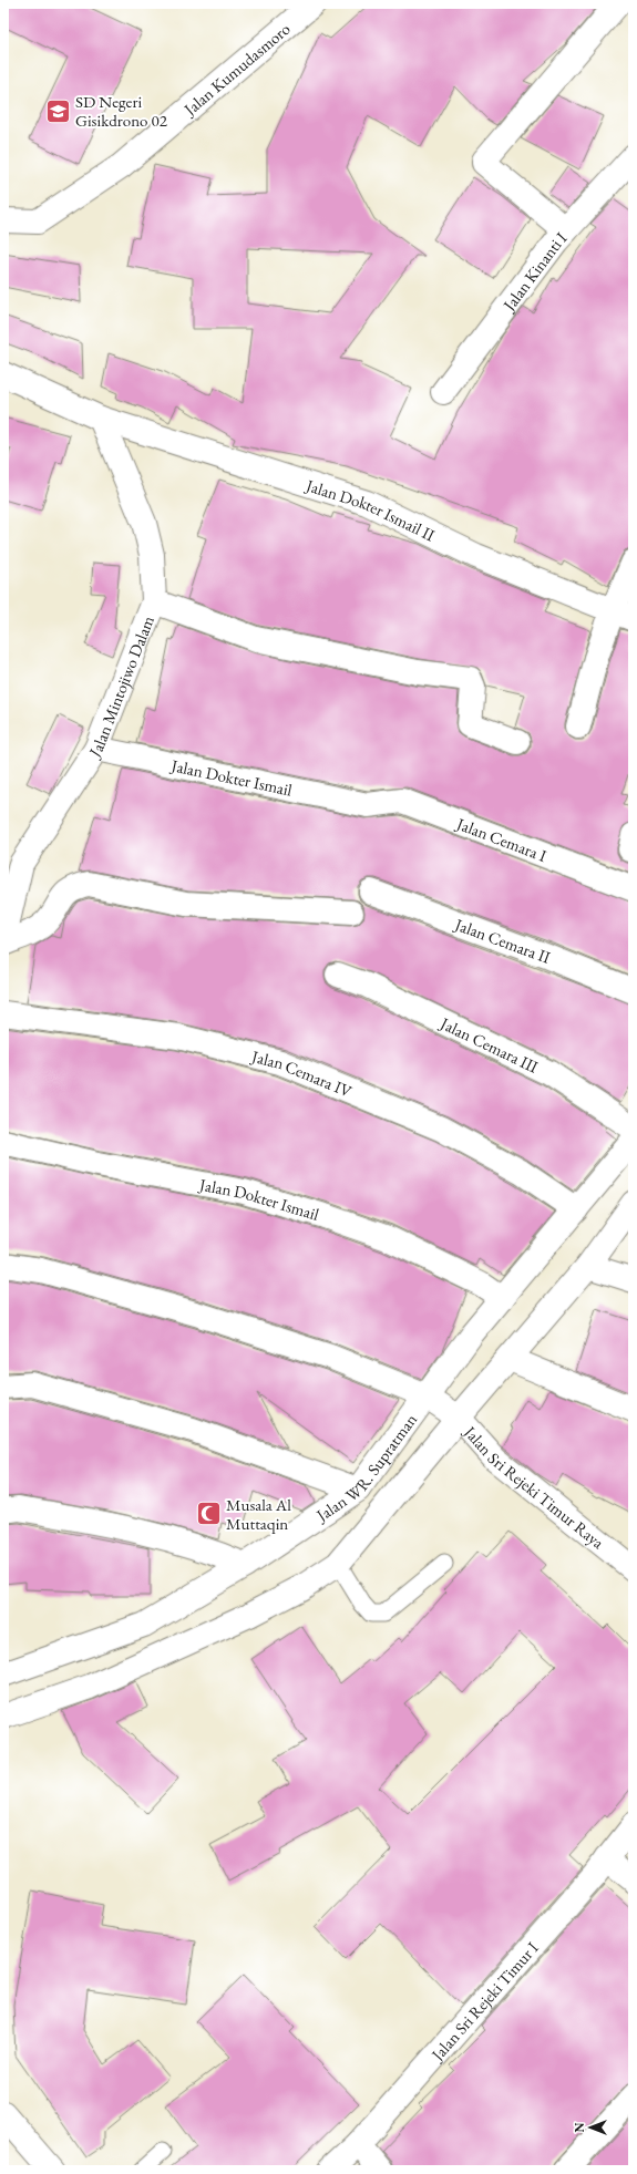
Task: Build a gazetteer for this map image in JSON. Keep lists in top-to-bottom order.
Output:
{
  "streets": {
    "street": [
      "Jalan Kumudasmoro",
      "Jalan Kinanti I",
      "Jalan Dokter Ismail II",
      "Jalan Mintojiwo Dalam",
      "Jalan Dokter Ismail",
      "Jalan Cemara I",
      "Jalan Cemara II",
      "Jalan Cemara III",
      "Jalan Cemara IV",
      "Jalan WR. Supratman",
      "Jalan Sri Rejeki Timur Raya",
      "Jalan Sri Rejeki Timur I"
    ]
  },
  "crossings": [
    ["Jalan Dokter Ismail II", "Jalan Mintojiwo Dalam"],
    ["Jalan Mintojiwo Dalam", "Jalan Dokter Ismail"],
    ["Jalan Dokter Ismail", "Jalan Cemara I"],
    ["Jalan Dokter Ismail", "Jalan WR. Supratman"],
    ["Jalan Cemara IV", "Jalan WR. Supratman"],
    ["Jalan WR. Supratman", "Jalan Sri Rejeki Timur Raya"]
  ],
  "places": {
    "school or university": ["SD Negeri Gisikdrono 02"],
    "mosque": ["Musala Al Muttaqin"]
  },
  "north": "left"
}
